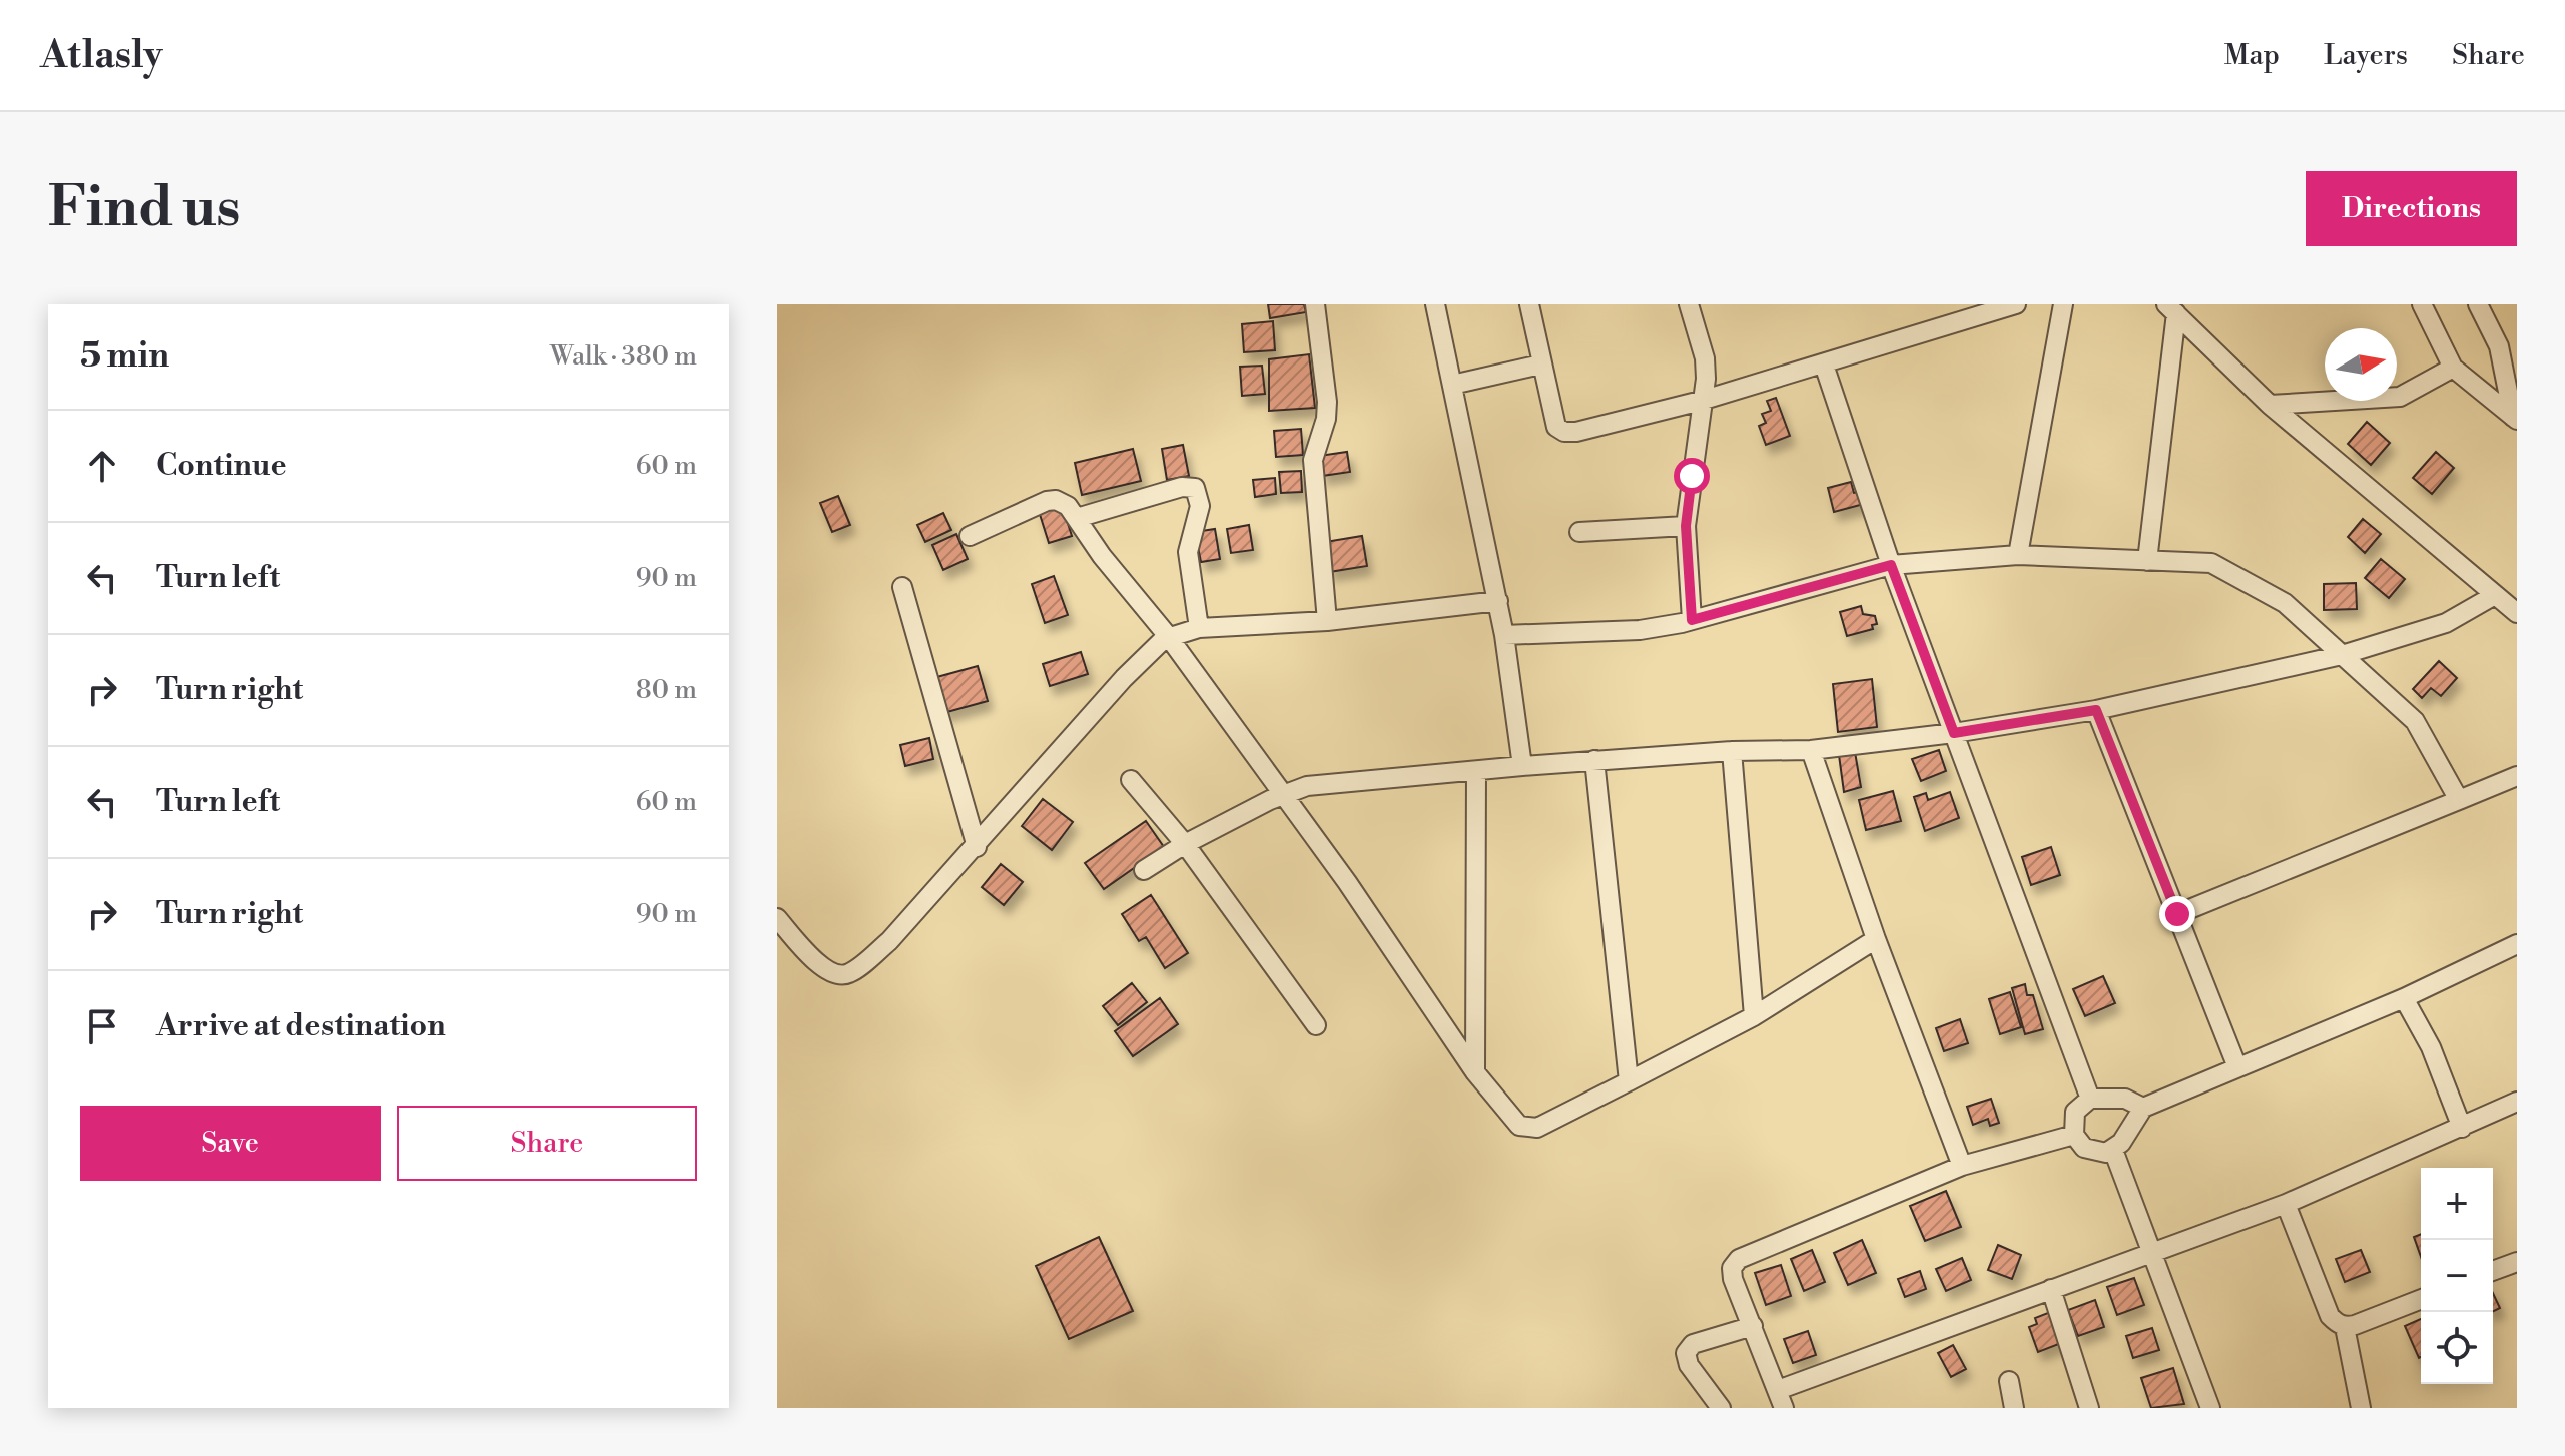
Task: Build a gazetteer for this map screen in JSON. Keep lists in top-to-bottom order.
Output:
{
  "north": "right",
  "page": {
    "header": "Atlasly",
    "nav": ["Map", "Layers", "Share"],
    "buttons": [
      "Directions",
      ["Save", "Share"]
    ],
    "title": "Find us",
    "heading": ["5 min", "Walk · 380 m"],
    "list": [
      ["Continue", "60 m"],
      ["Turn left", "90 m"],
      ["Turn right", "80 m"],
      ["Turn left", "60 m"],
      ["Turn right", "90 m"],
      "Arrive at destination"
    ],
    "map_buttons": ["+", "−"]
  }
}
